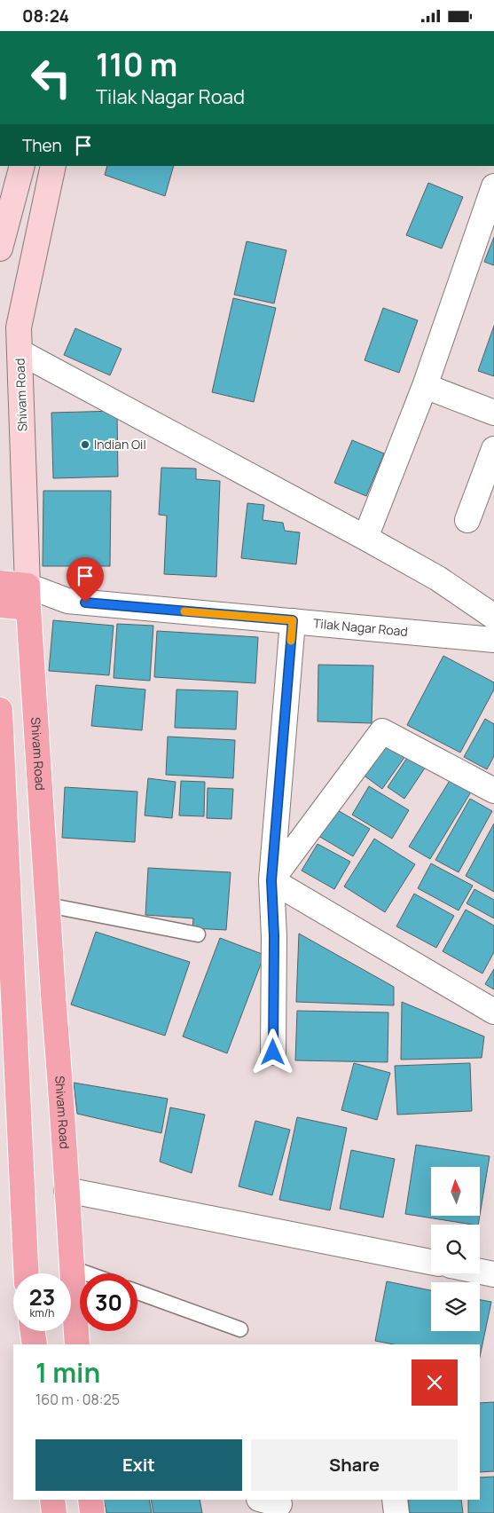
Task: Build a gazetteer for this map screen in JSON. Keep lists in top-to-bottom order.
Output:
{
  "streets": {
    "main road": ["Shivam Road"],
    "street": ["Tilak Nagar Road"]
  },
  "crossings": [
    ["Shivam Road", "Tilak Nagar Road"]
  ],
  "places": ["Indian Oil"],
  "north": "top",
  "page": {
    "status": "08:24",
    "turn": ["110 m", "Tilak Nagar Road"],
    "then": "Then",
    "speed": "23 km/h",
    "limit": "30",
    "heading": ["1 min", "160 m · 08:25"],
    "buttons": ["Exit", "Share"]
  }
}
